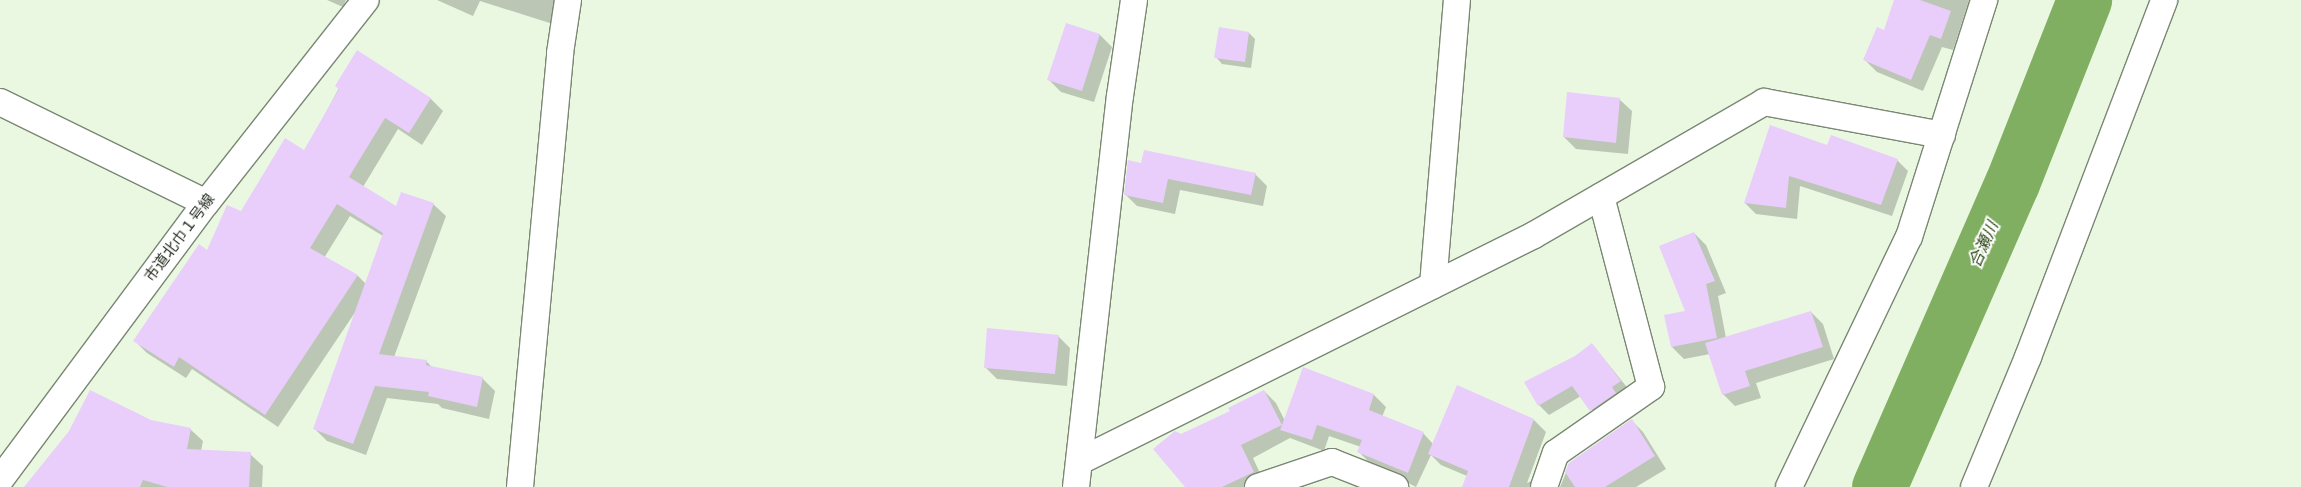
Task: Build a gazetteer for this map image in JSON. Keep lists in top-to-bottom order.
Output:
{
  "streets": {
    "street": ["市道北巾１号線"]
  },
  "water": ["合瀬川"]
}
